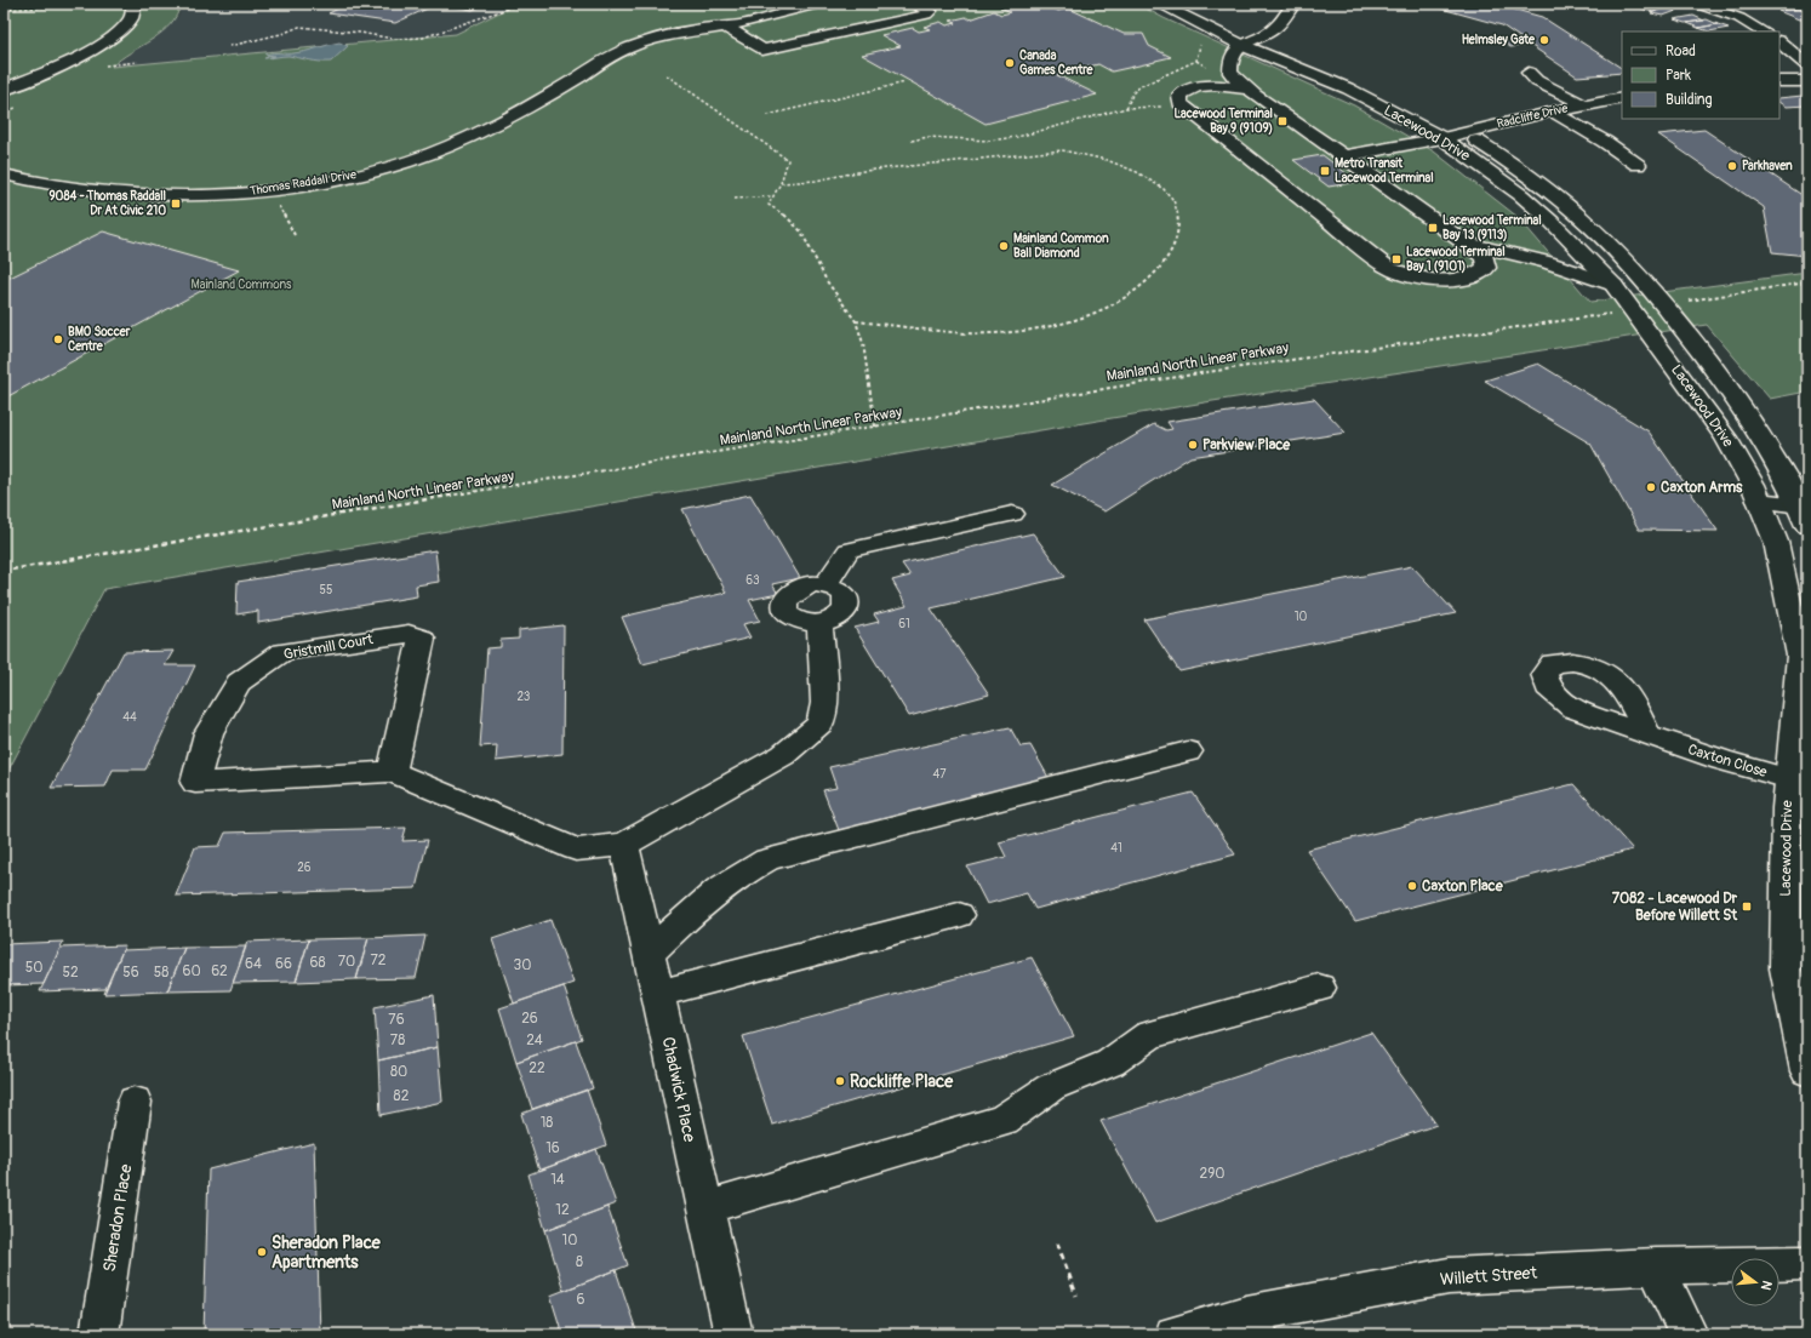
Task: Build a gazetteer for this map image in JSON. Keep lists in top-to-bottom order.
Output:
{
  "streets": {
    "main road": [
      "Radcliffe Drive",
      "Lacewood Drive",
      "Thomas Raddall Drive",
      "Gristmill Court",
      "Caxton Close",
      "Chadwick Place",
      "Sheradon Place",
      "Willett Street"
    ],
    "path": ["Mainland North Linear Parkway"]
  },
  "crossings": [
    ["Radcliffe Drive", "Lacewood Drive"],
    ["Lacewood Drive", "Caxton Close"],
    ["Gristmill Court", "Chadwick Place"]
  ],
  "parks": ["Mainland Commons"],
  "places": {
    "other": [
      "Helmsley Gate",
      "Canada Games Centre",
      "Parkhaven",
      "Mainland Common Ball Diamond",
      "BMO Soccer Centre",
      "Parkview Place",
      "Caxton Arms",
      "Caxton Place",
      "Rockliffe Place",
      "Sheradon Place Apartments"
    ],
    "transit": [
      "Lacewood Terminal Bay 9 (9109)",
      "Metro Transit Lacewood Terminal",
      "9084 - Thomas Raddall Dr At Civic 210",
      "Lacewood Terminal Bay 13 (9113)",
      "Lacewood Terminal Bay 1 (9101)",
      "7082 - Lacewood Dr Before Willett St"
    ]
  },
  "house_numbers": [
    "63",
    "55",
    "10",
    "61",
    "23",
    "44",
    "47",
    "41",
    "26",
    "72",
    "70",
    "68",
    "64",
    "66",
    "30",
    "50",
    "60",
    "62",
    "52",
    "56",
    "58",
    "26",
    "76",
    "78",
    "24",
    "22",
    "80",
    "82",
    "18",
    "16",
    "290",
    "14",
    "12",
    "10",
    "8",
    "6"
  ],
  "legend": ["Road", "Park", "Building"],
  "north": "right"
}
